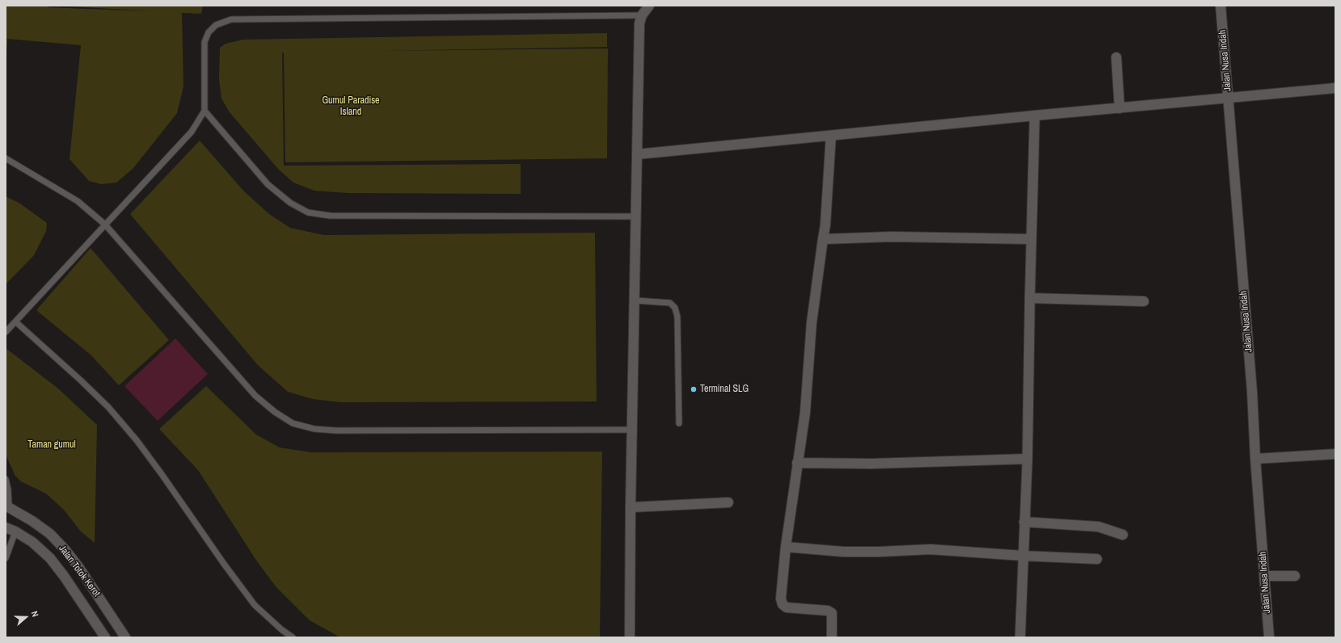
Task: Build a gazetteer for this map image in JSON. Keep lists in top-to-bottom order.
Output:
{
  "streets": {
    "street": ["Jalan Nusa Indah", "Jalan Totok Kerot"]
  },
  "parks": ["Gumul Paradise Island", "Taman gumul"],
  "places": ["Terminal SLG"],
  "north": "right"
}
